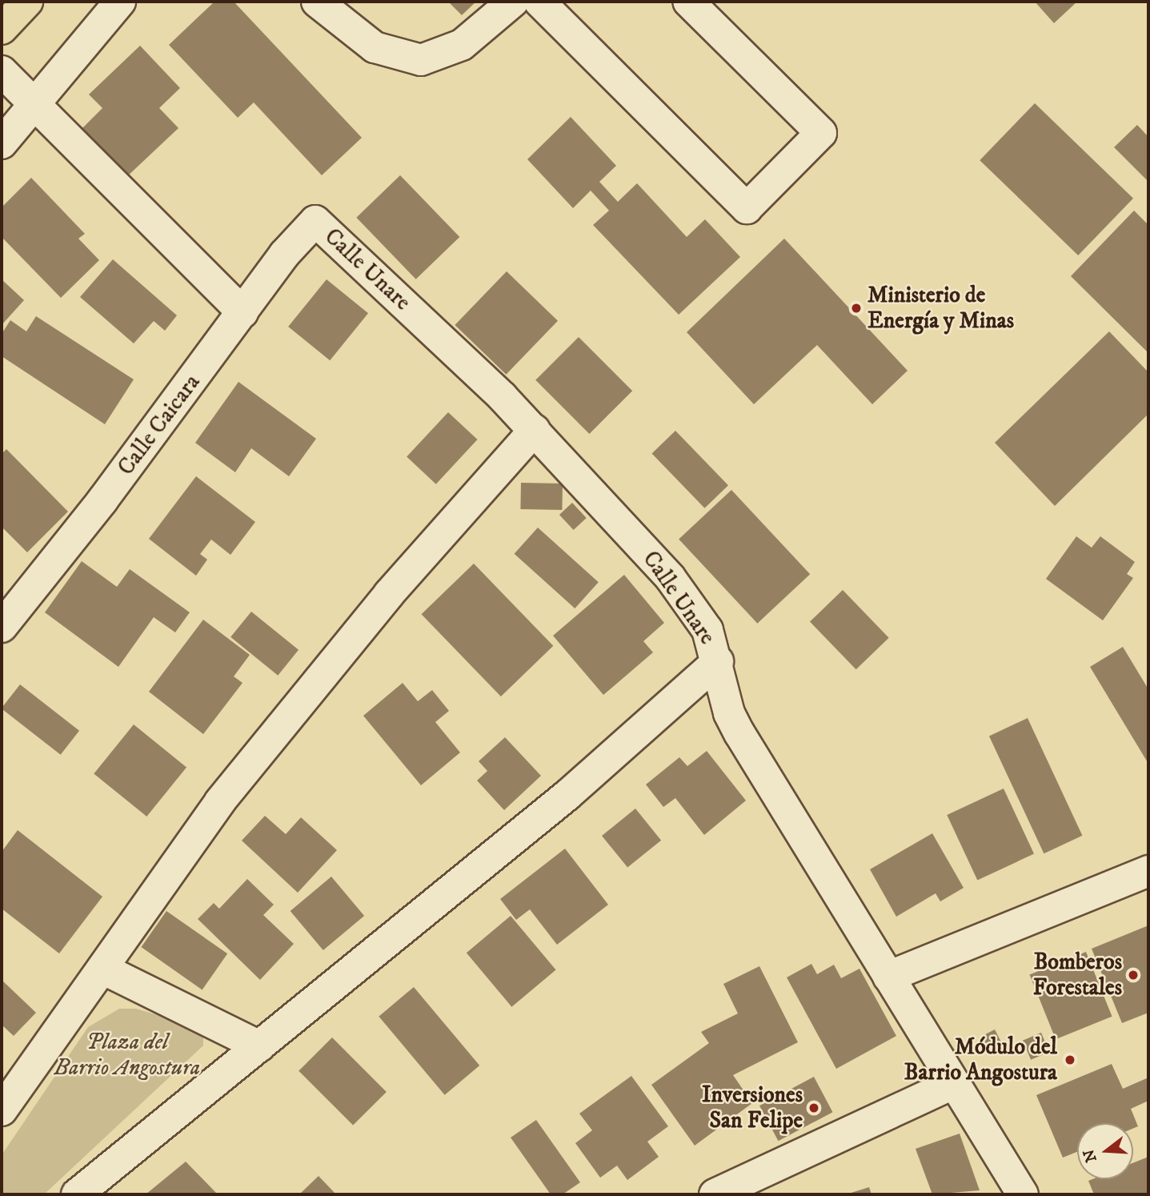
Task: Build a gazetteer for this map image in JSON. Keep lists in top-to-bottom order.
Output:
{
  "streets": {
    "street": ["Calle Unare", "Calle Caicara"]
  },
  "crossings": [
    ["Calle Unare", "Calle Caicara"]
  ],
  "parks": ["Plaza del Barrio Angostura"],
  "places": [
    "Ministerio de Energía y Minas",
    "Bomberos Forestales",
    "Módulo del Barrio Angostura",
    "Inversiones San Felipe"
  ],
  "north": "left"
}
